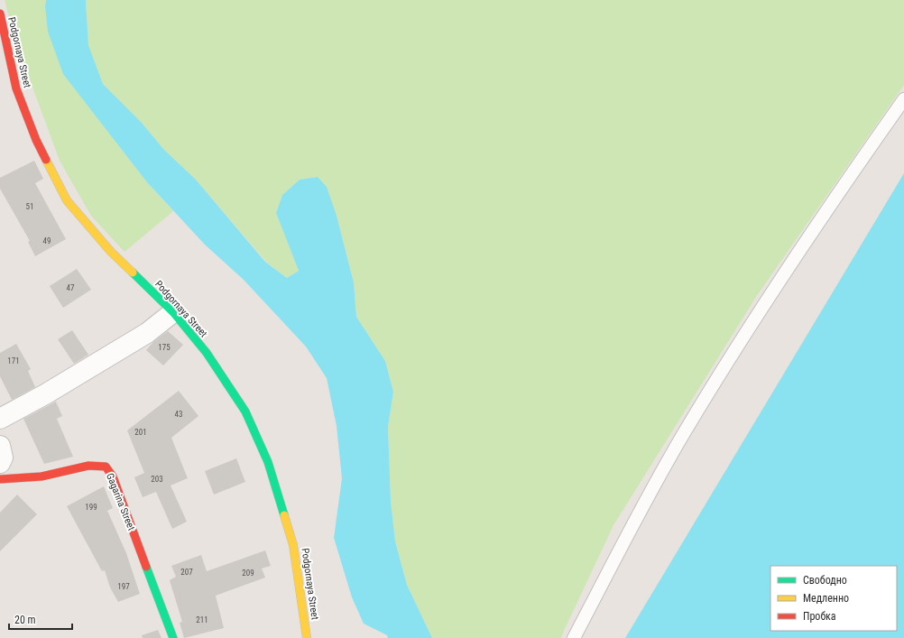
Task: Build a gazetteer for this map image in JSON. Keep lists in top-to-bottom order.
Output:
{
  "streets": {
    "street": ["Podgornaya Street", "Gagarina Street"]
  },
  "house_numbers": [
    "51",
    "49",
    "47",
    "175",
    "171",
    "43",
    "201",
    "203",
    "199",
    "207",
    "209",
    "197",
    "211"
  ],
  "legend": ["Свободно", "Медленно", "Пробка"],
  "scale_bar": "20 m"
}
